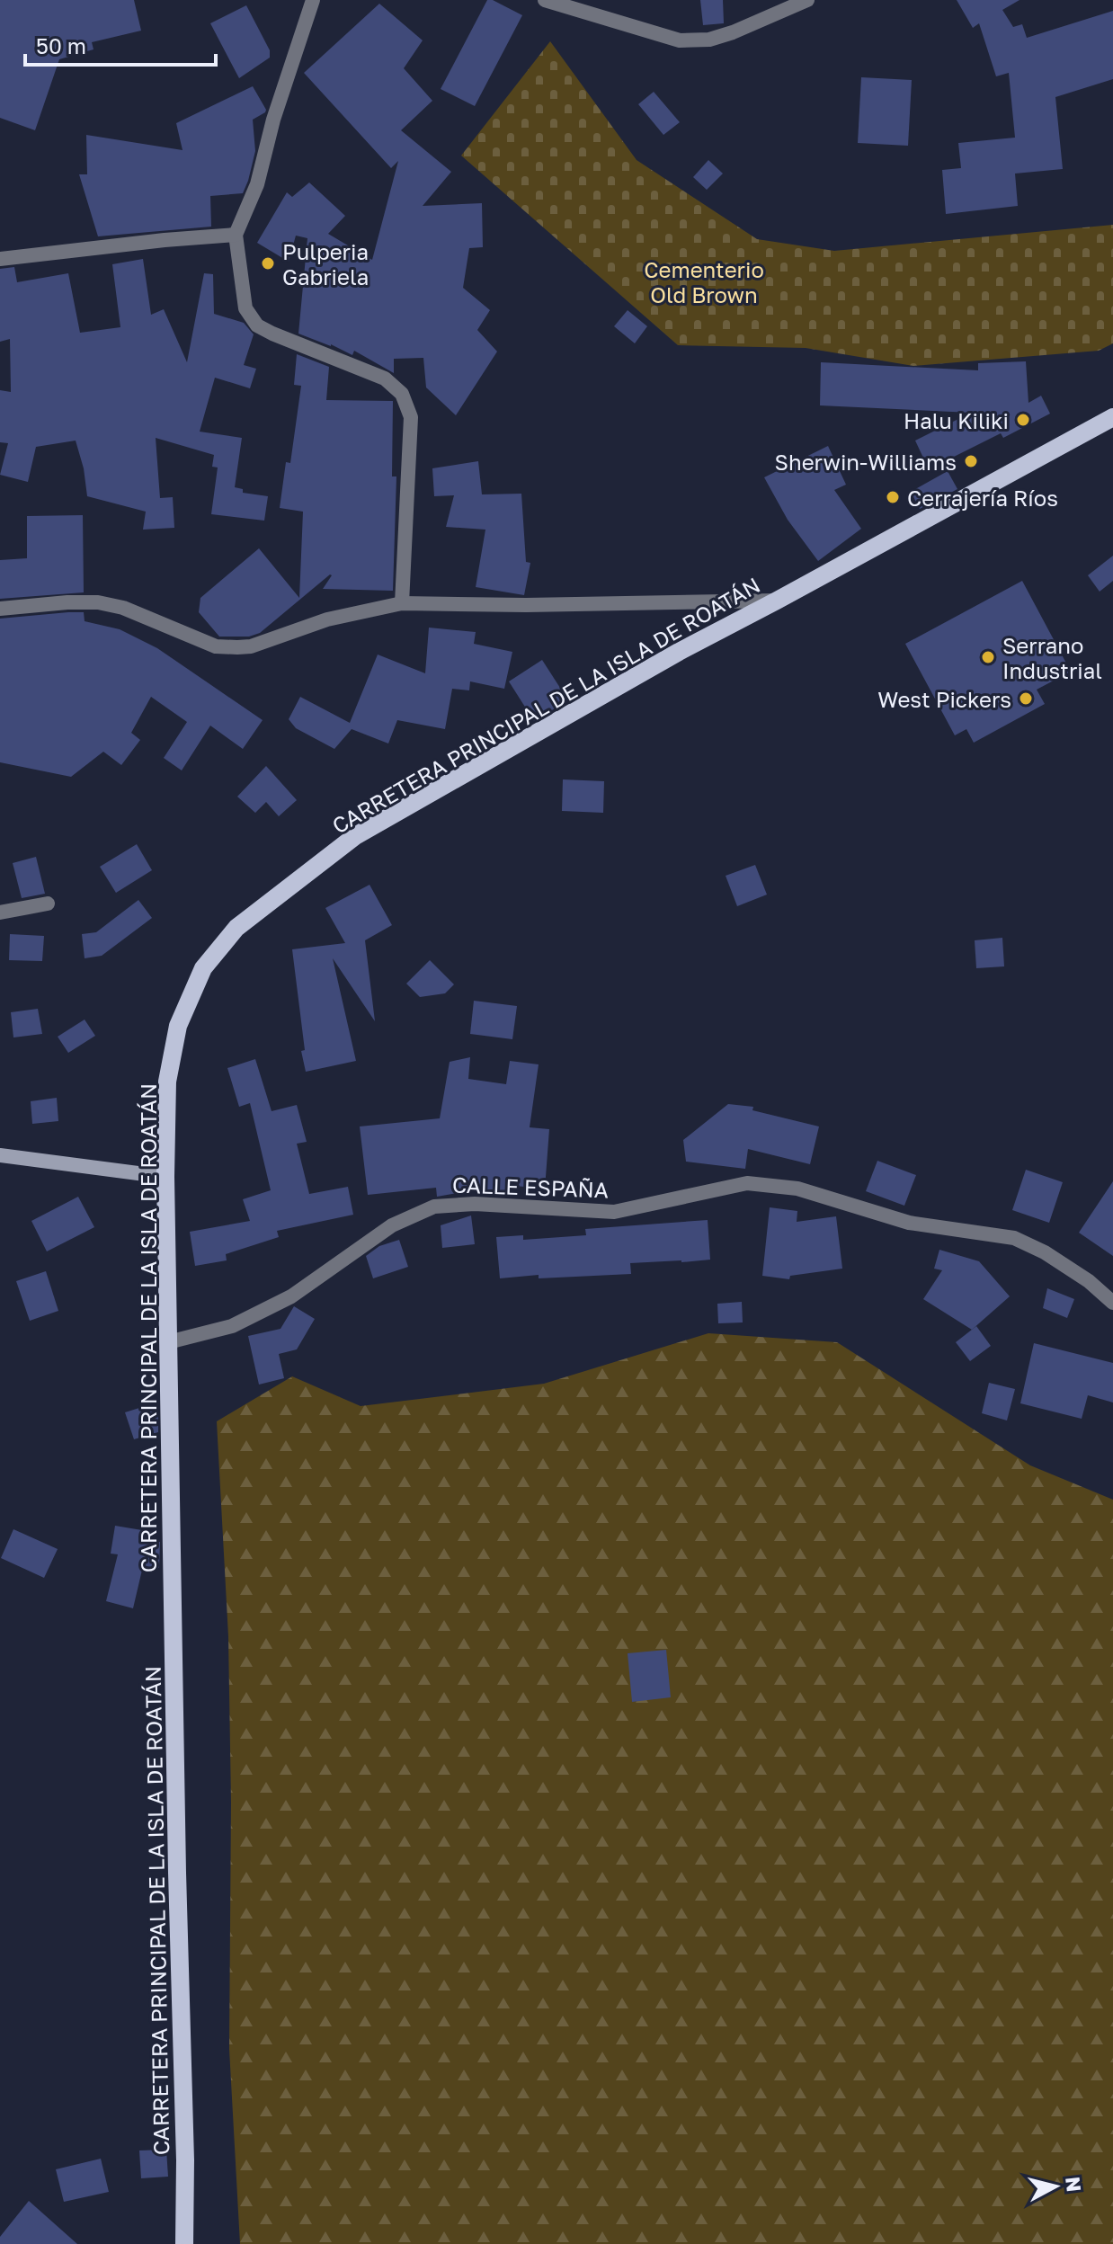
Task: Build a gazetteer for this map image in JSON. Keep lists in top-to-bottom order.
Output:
{
  "streets": {
    "main road": ["CARRETERA PRINCIPAL DE LA ISLA DE ROATÁN"],
    "street": ["CALLE ESPAÑA"]
  },
  "crossings": [
    ["CARRETERA PRINCIPAL DE LA ISLA DE ROATÁN", "CALLE ESPAÑA"]
  ],
  "parks": ["Cementerio Old Brown"],
  "places": [
    "Pulperia Gabriela",
    "Halu Kiliki",
    "Sherwin-Williams",
    "Cerrajería Ríos",
    "Serrano Industrial",
    "West Pickers"
  ],
  "scale_bar": "50 m",
  "north": "right"
}
